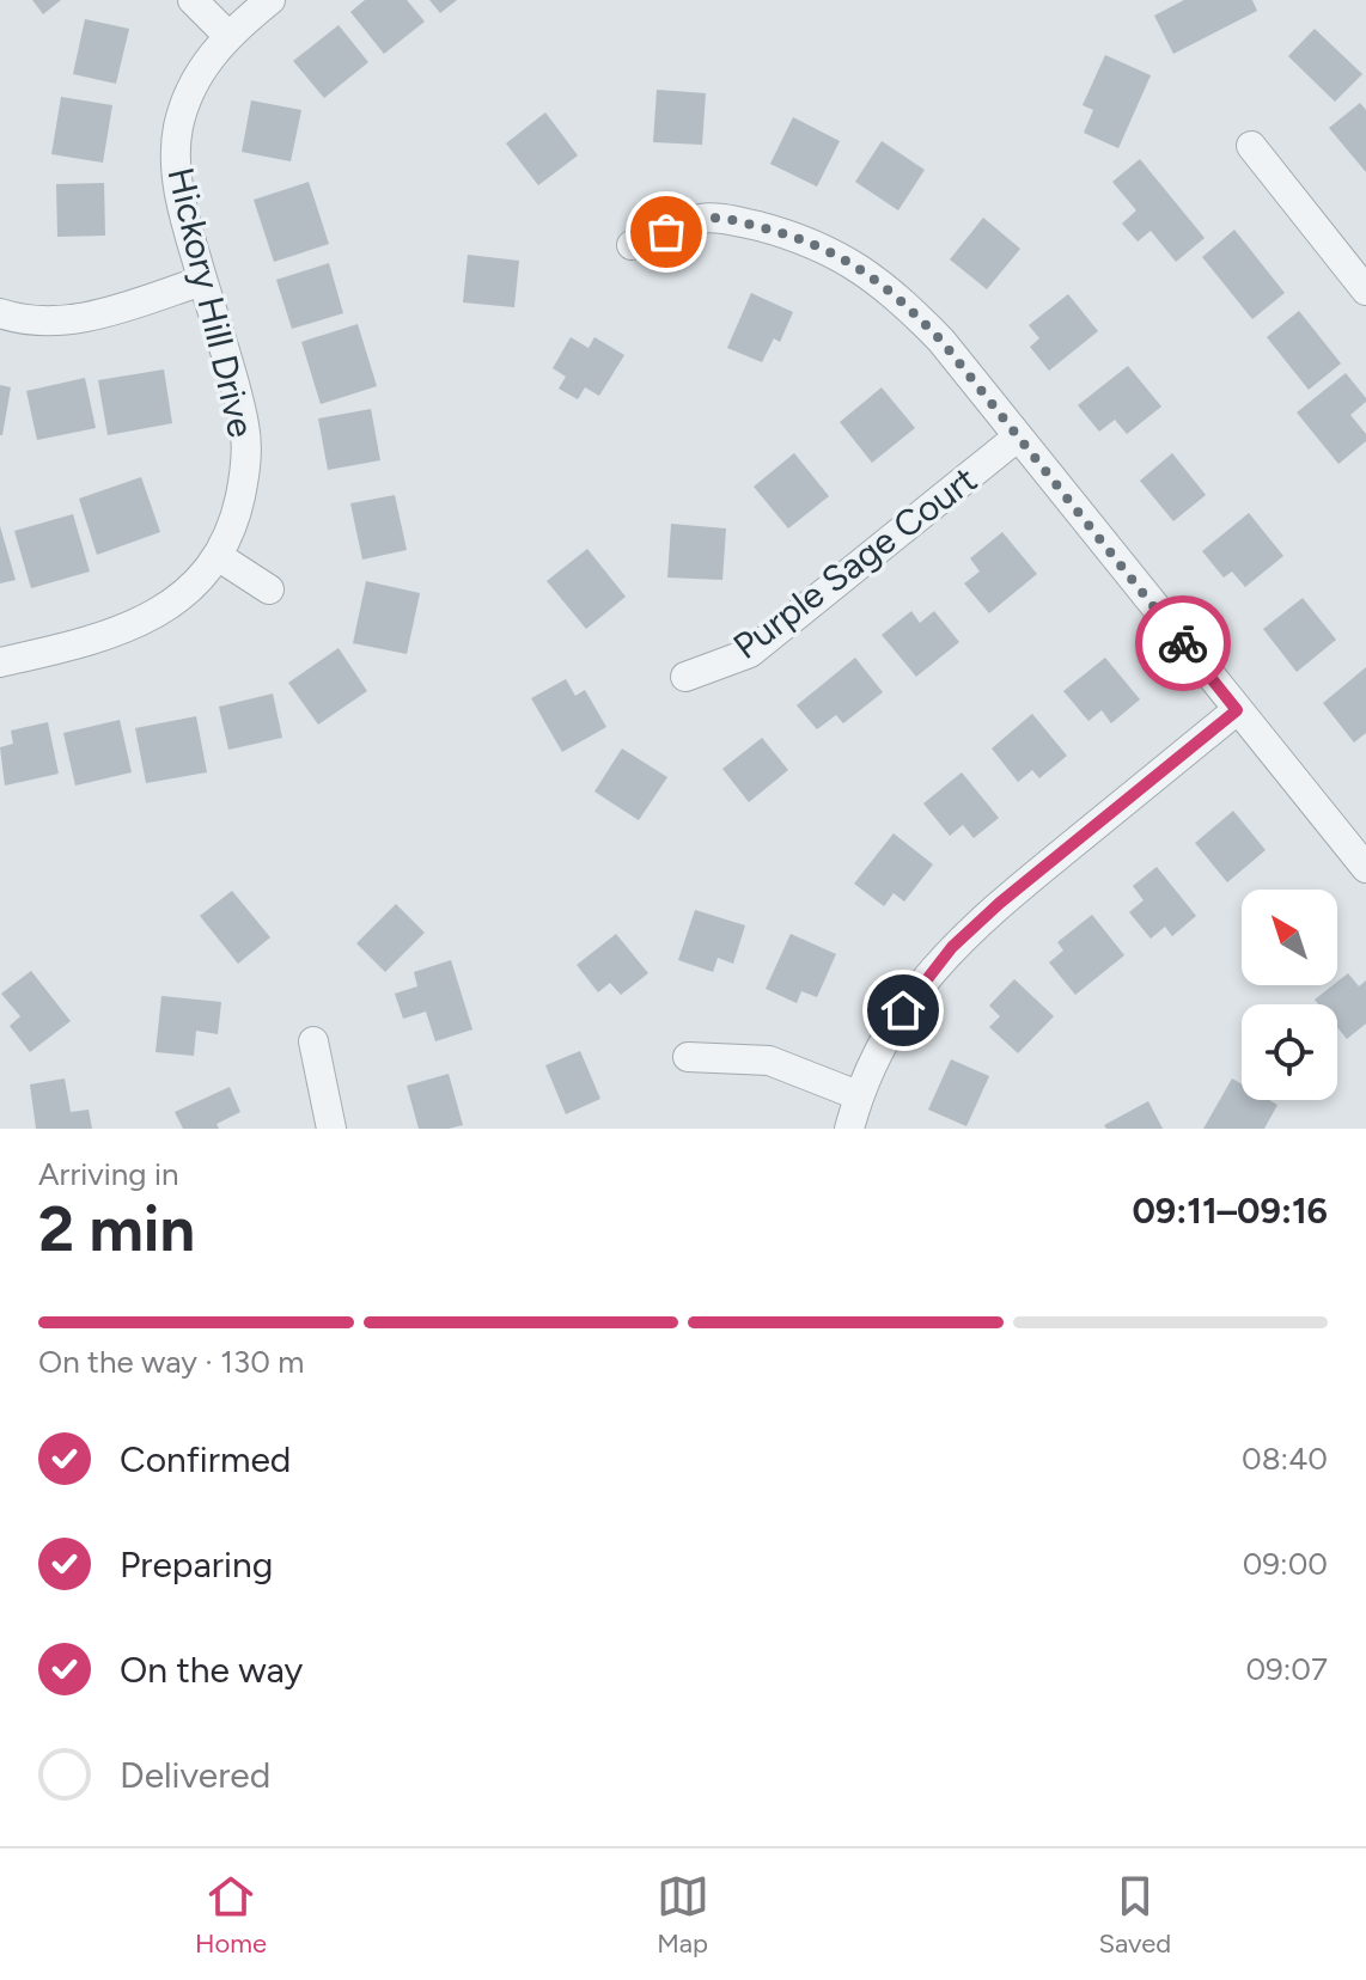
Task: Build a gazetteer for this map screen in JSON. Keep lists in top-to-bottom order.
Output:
{
  "streets": {
    "street": ["Hickory Hill Drive", "Purple Sage Court"]
  },
  "north": "top left",
  "page": {
    "heading": ["2 min", "Arriving in", "09:11–09:16"],
    "bar": "On the way · 130 m",
    "list": [
      ["Confirmed", "08:40"],
      ["Preparing", "09:00"],
      ["On the way", "09:07"],
      "Delivered"
    ],
    "tabs": ["Home", "Map", "Saved"]
  }
}
